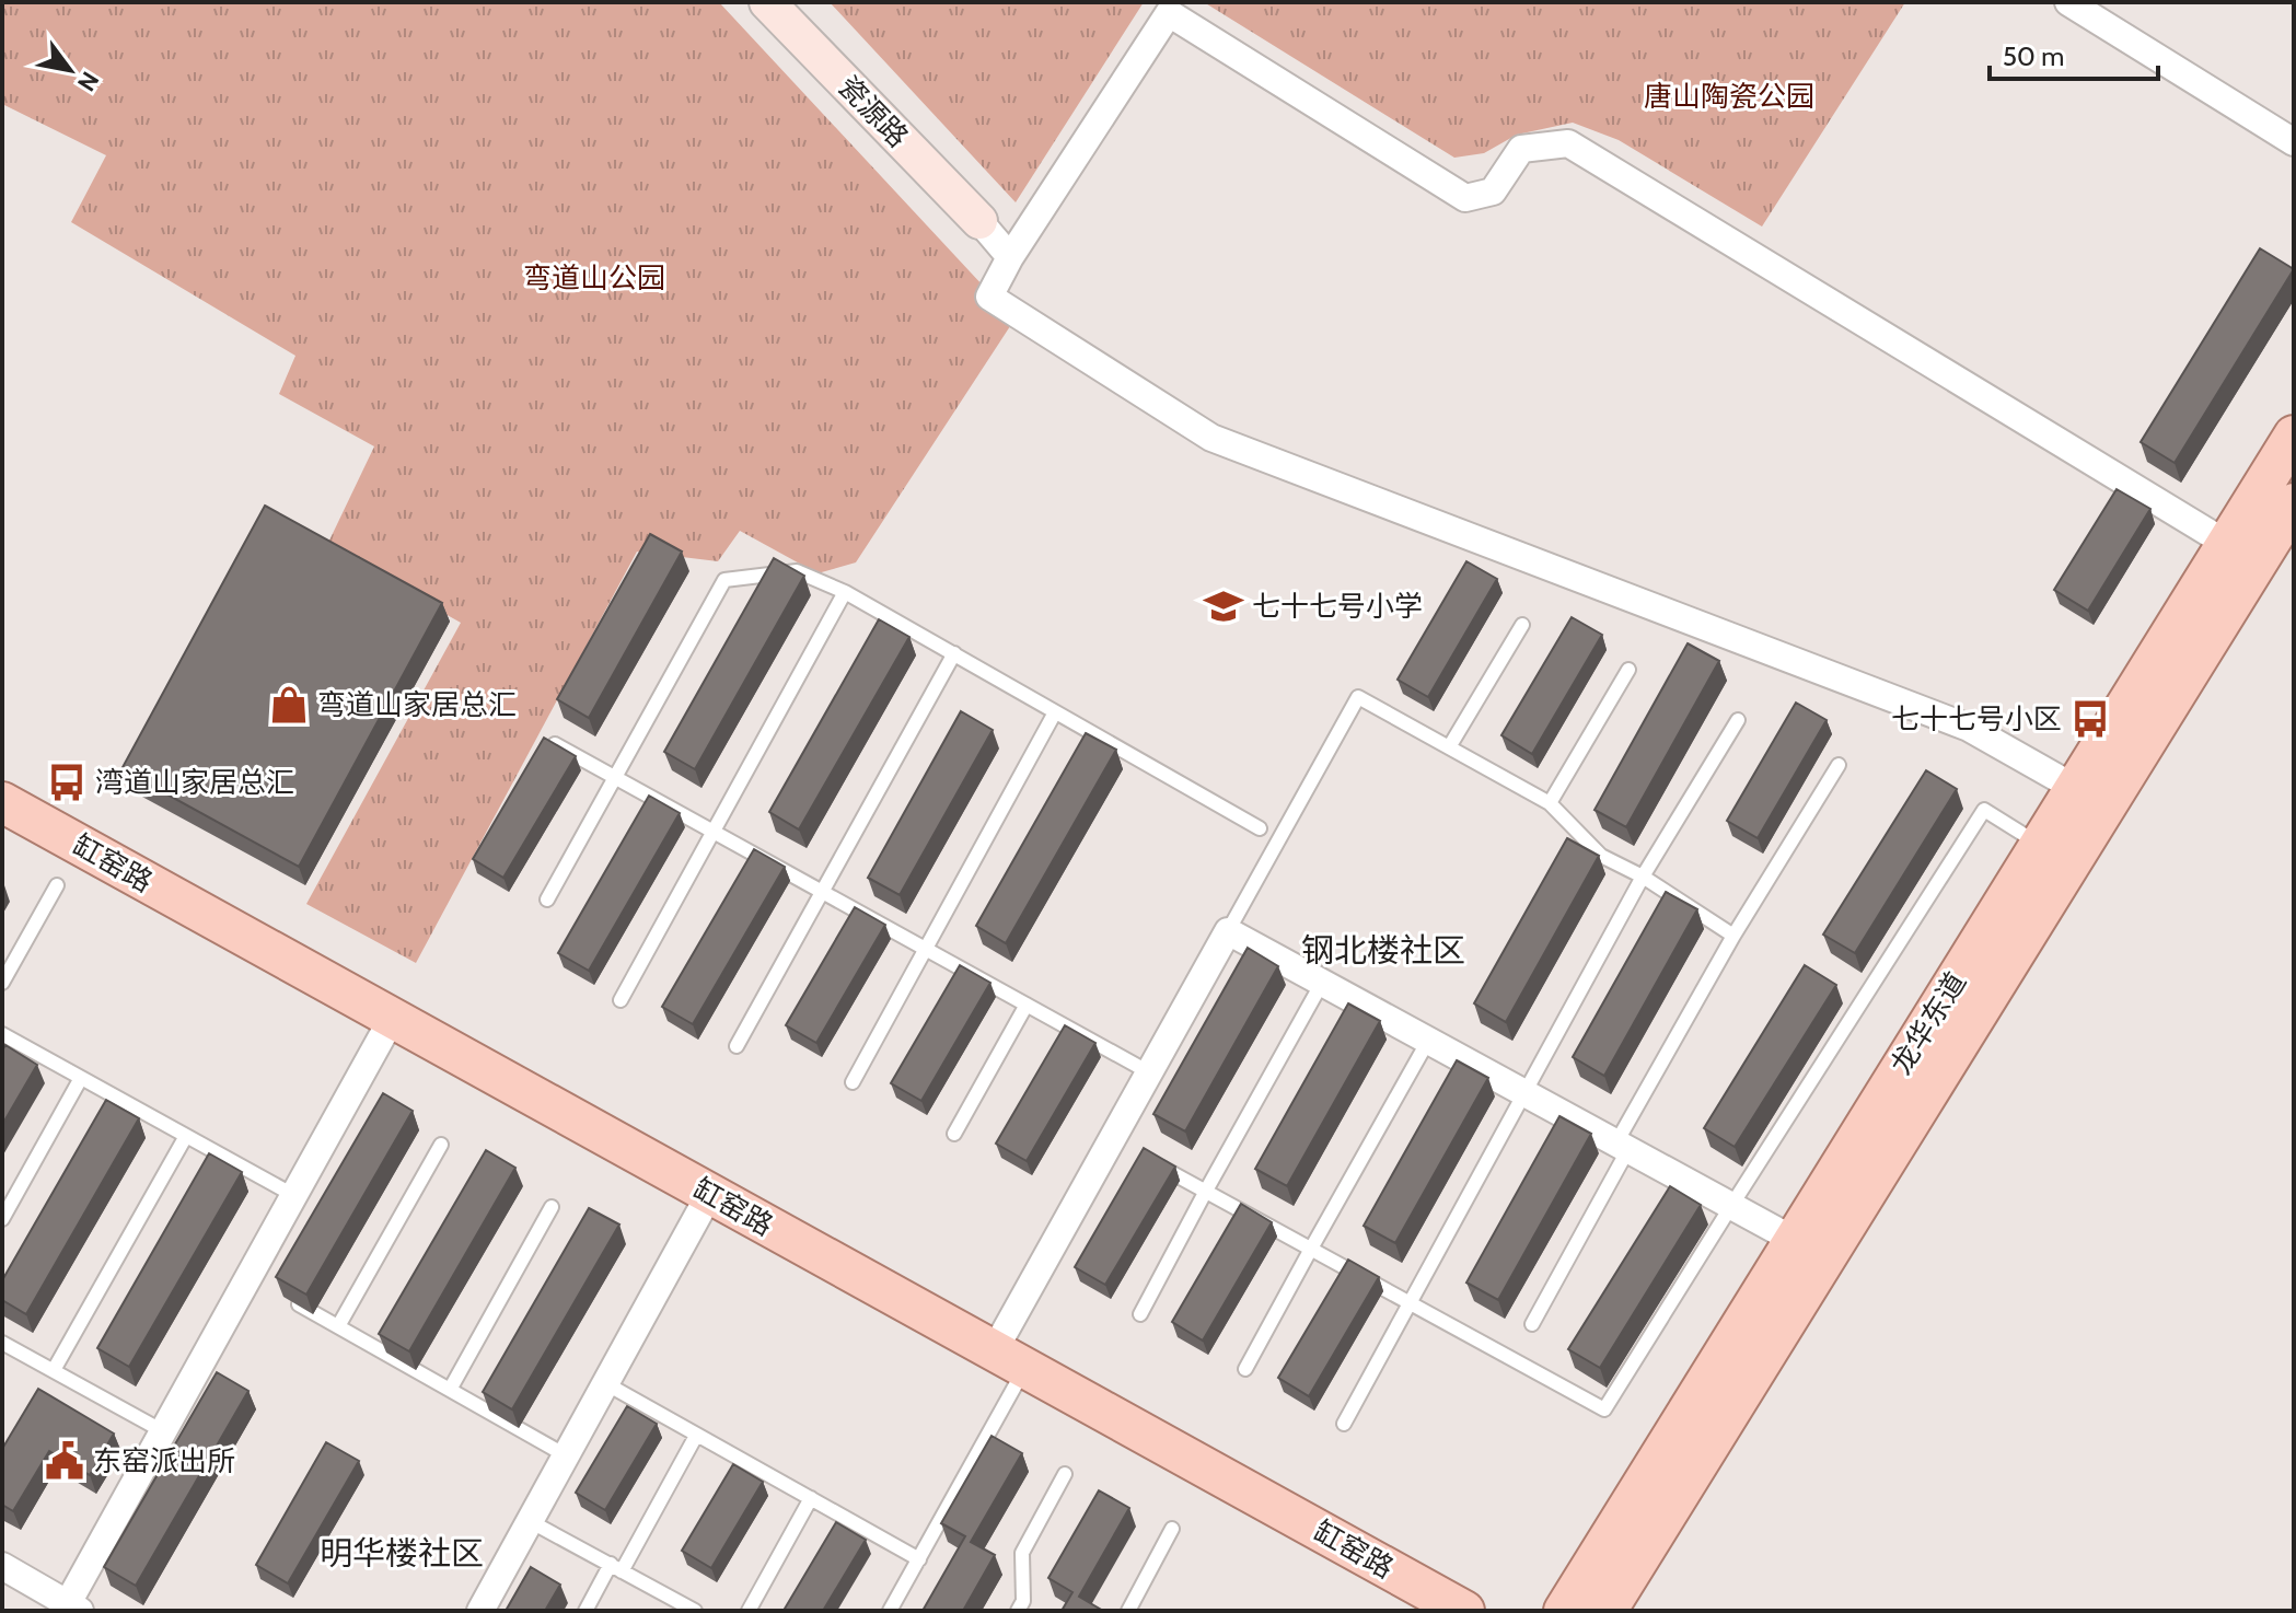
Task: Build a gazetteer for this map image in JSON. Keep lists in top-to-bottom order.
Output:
{
  "streets": {
    "main road": ["缸窑路", "龙华东道"],
    "street": ["瓷源路"]
  },
  "districts": ["钢北楼社区", "明华楼社区"],
  "parks": ["唐山陶瓷公园", "弯道山公园"],
  "places": {
    "school or university": ["七十七号小学"],
    "shop": ["弯道山家居总汇"],
    "bus stop": ["七十七号小区", "湾道山家居总汇"],
    "public building": ["东窑派出所"]
  },
  "scale_bar": "50 m",
  "north": "bottom right"
}
